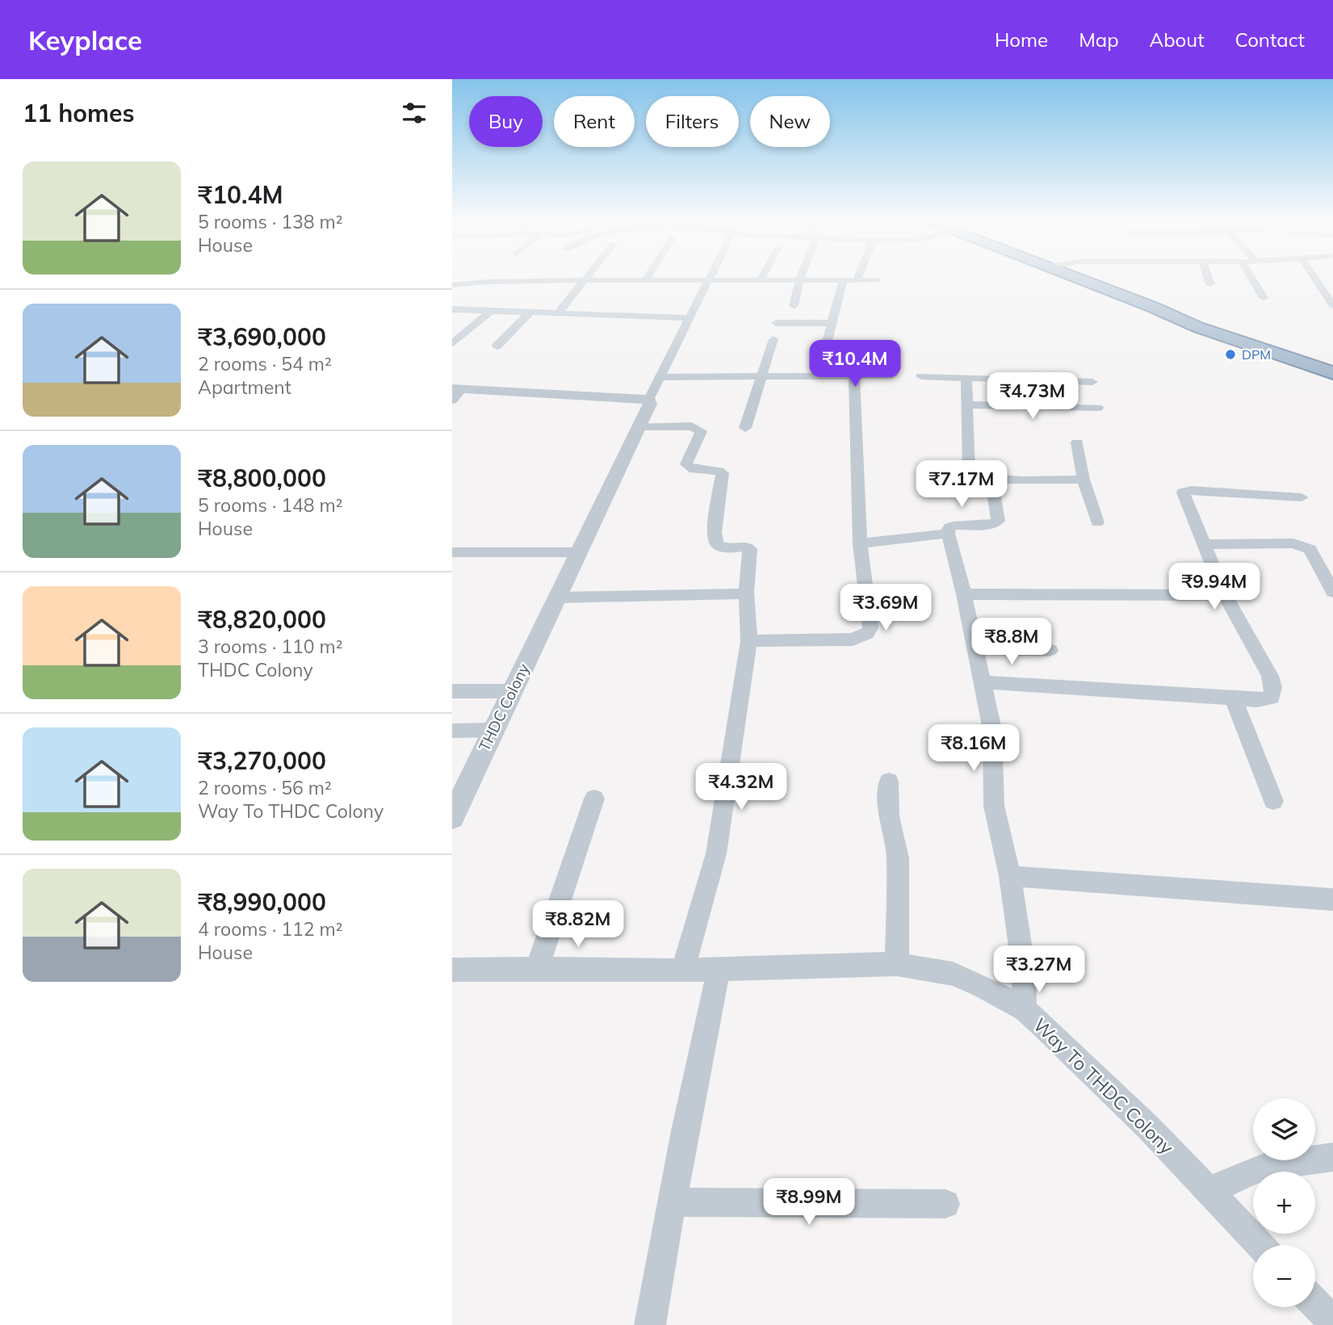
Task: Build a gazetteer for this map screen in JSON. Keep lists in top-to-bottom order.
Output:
{
  "streets": {
    "street": ["THDC Colony", "Way To THDC Colony"]
  },
  "places": ["DPM"],
  "page": {
    "header": "Keyplace",
    "nav": [
      "Home",
      "Map",
      "About",
      "Contact"
    ],
    "heading": "11 homes",
    "chip": [
      "Buy",
      "Rent",
      "Filters",
      "New"
    ],
    "list": [
      {
        "name": "₹10.4M",
        "note": "5 rooms · 138 m² · House"
      },
      {
        "name": "₹3,690,000",
        "note": "2 rooms · 54 m² · Apartment"
      },
      {
        "name": "₹8,800,000",
        "note": "5 rooms · 148 m² · House"
      },
      {
        "name": "₹8,820,000",
        "note": "3 rooms · 110 m² · THDC Colony"
      },
      {
        "name": "₹3,270,000",
        "note": "2 rooms · 56 m² · Way To THDC Colony"
      },
      {
        "name": "₹8,990,000",
        "note": "4 rooms · 112 m² · House"
      }
    ],
    "price": [
      "₹10.4M",
      "₹4.73M",
      "₹7.17M",
      "₹9.94M",
      "₹3.69M",
      "₹8.8M",
      "₹8.16M",
      "₹4.32M",
      "₹8.82M",
      "₹3.27M",
      "₹8.99M"
    ],
    "map_buttons": ["+", "−"]
  }
}
